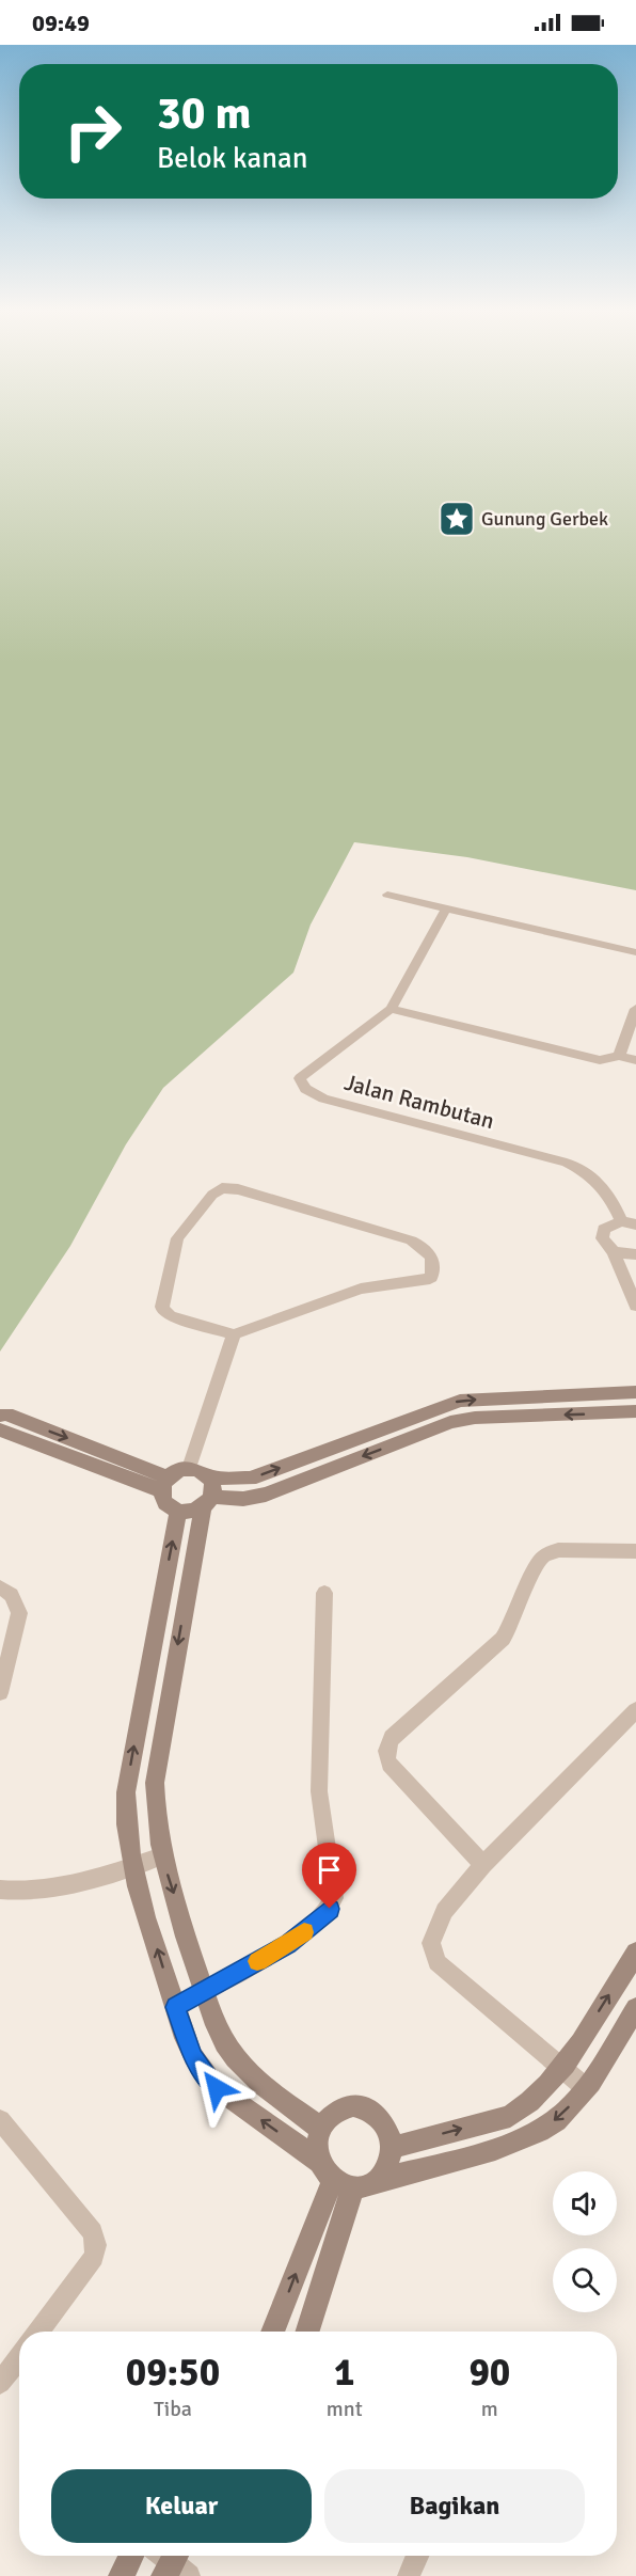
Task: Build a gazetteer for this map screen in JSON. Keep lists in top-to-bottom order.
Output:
{
  "streets": {
    "street": ["Jalan Rambutan"]
  },
  "places": {
    "place": ["Gunung Gerbek"]
  },
  "page": {
    "status": "09:49",
    "turn": ["30 m", "Belok kanan"],
    "eta": [
      "09:50",
      "Tiba",
      "1",
      "mnt",
      "90",
      "m"
    ],
    "buttons": ["Keluar", "Bagikan"]
  }
}
